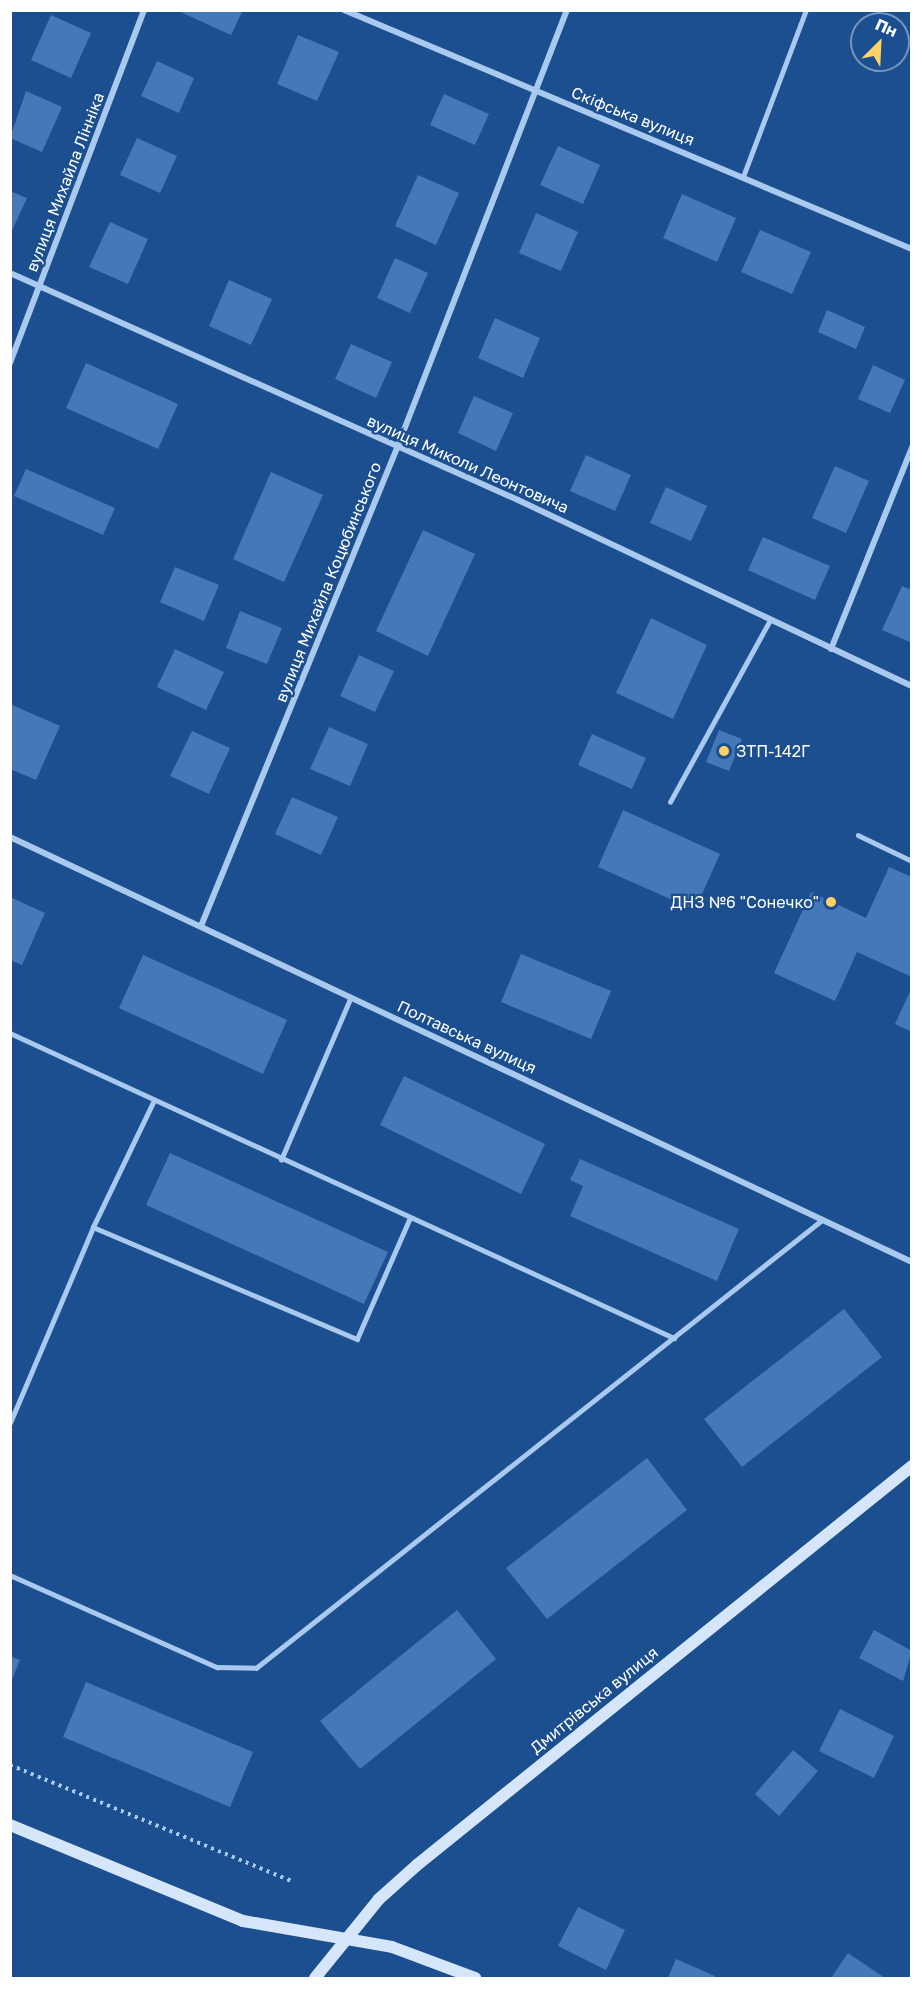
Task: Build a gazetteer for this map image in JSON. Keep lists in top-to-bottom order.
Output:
{
  "streets": {
    "main road": ["Дмитрівська вулиця"],
    "street": [
      "Скіфська вулиця",
      "вулиця Михайла Лінніка",
      "вулиця Миколи Леонтовича",
      "вулиця Михайла Коцюбинського",
      "Полтавська вулиця"
    ]
  },
  "crossings": [
    ["Скіфська вулиця", "вулиця Михайла Коцюбинського"],
    ["вулиця Михайла Лінніка", "вулиця Миколи Леонтовича"],
    ["вулиця Миколи Леонтовича", "вулиця Михайла Коцюбинського"],
    ["вулиця Михайла Коцюбинського", "Полтавська вулиця"]
  ],
  "places": ["ЗТП-142Г", "ДНЗ №6 \"Сонечко\""],
  "north": "top right"
}
